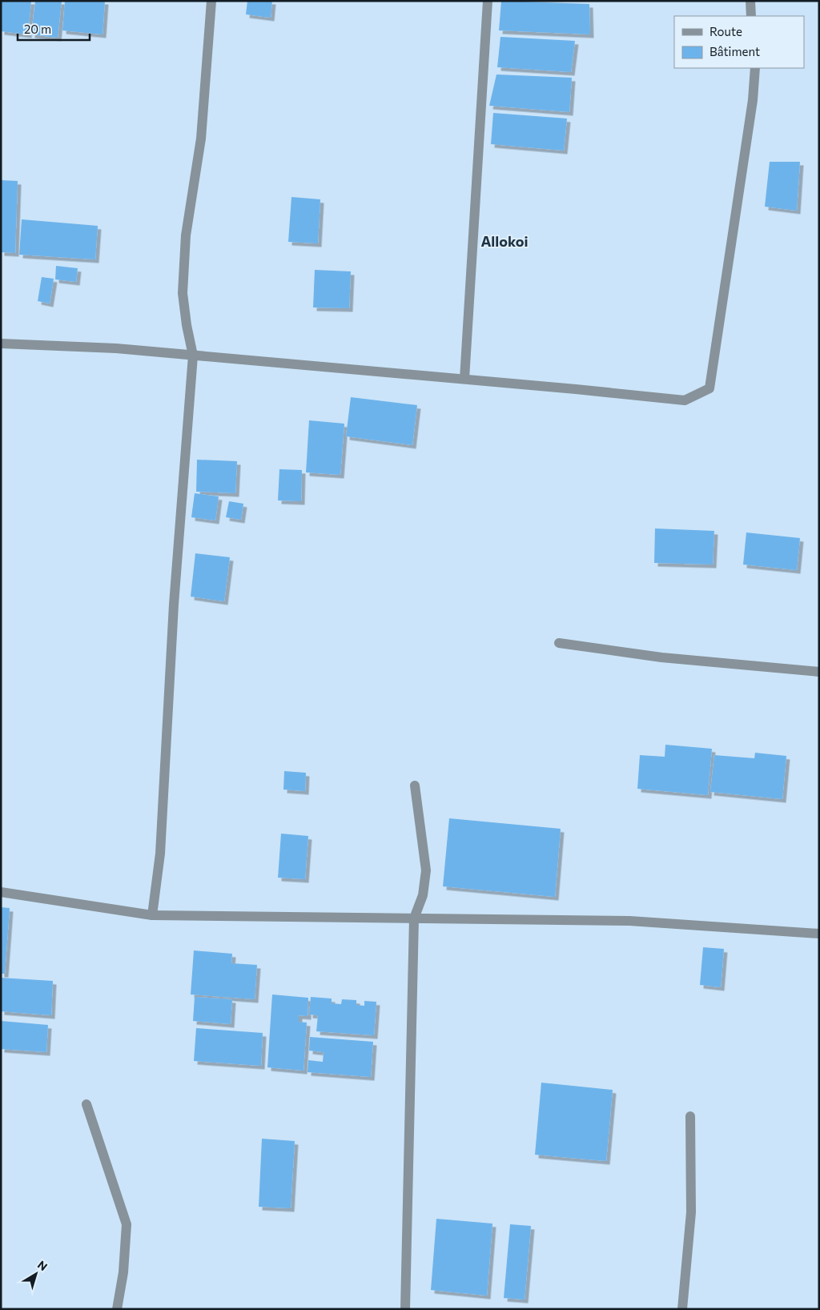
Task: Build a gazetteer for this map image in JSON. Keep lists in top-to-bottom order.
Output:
{
  "districts": ["Allokoi"],
  "legend": ["Route", "Bâtiment"],
  "scale_bar": "20 m",
  "north": "top right"
}
